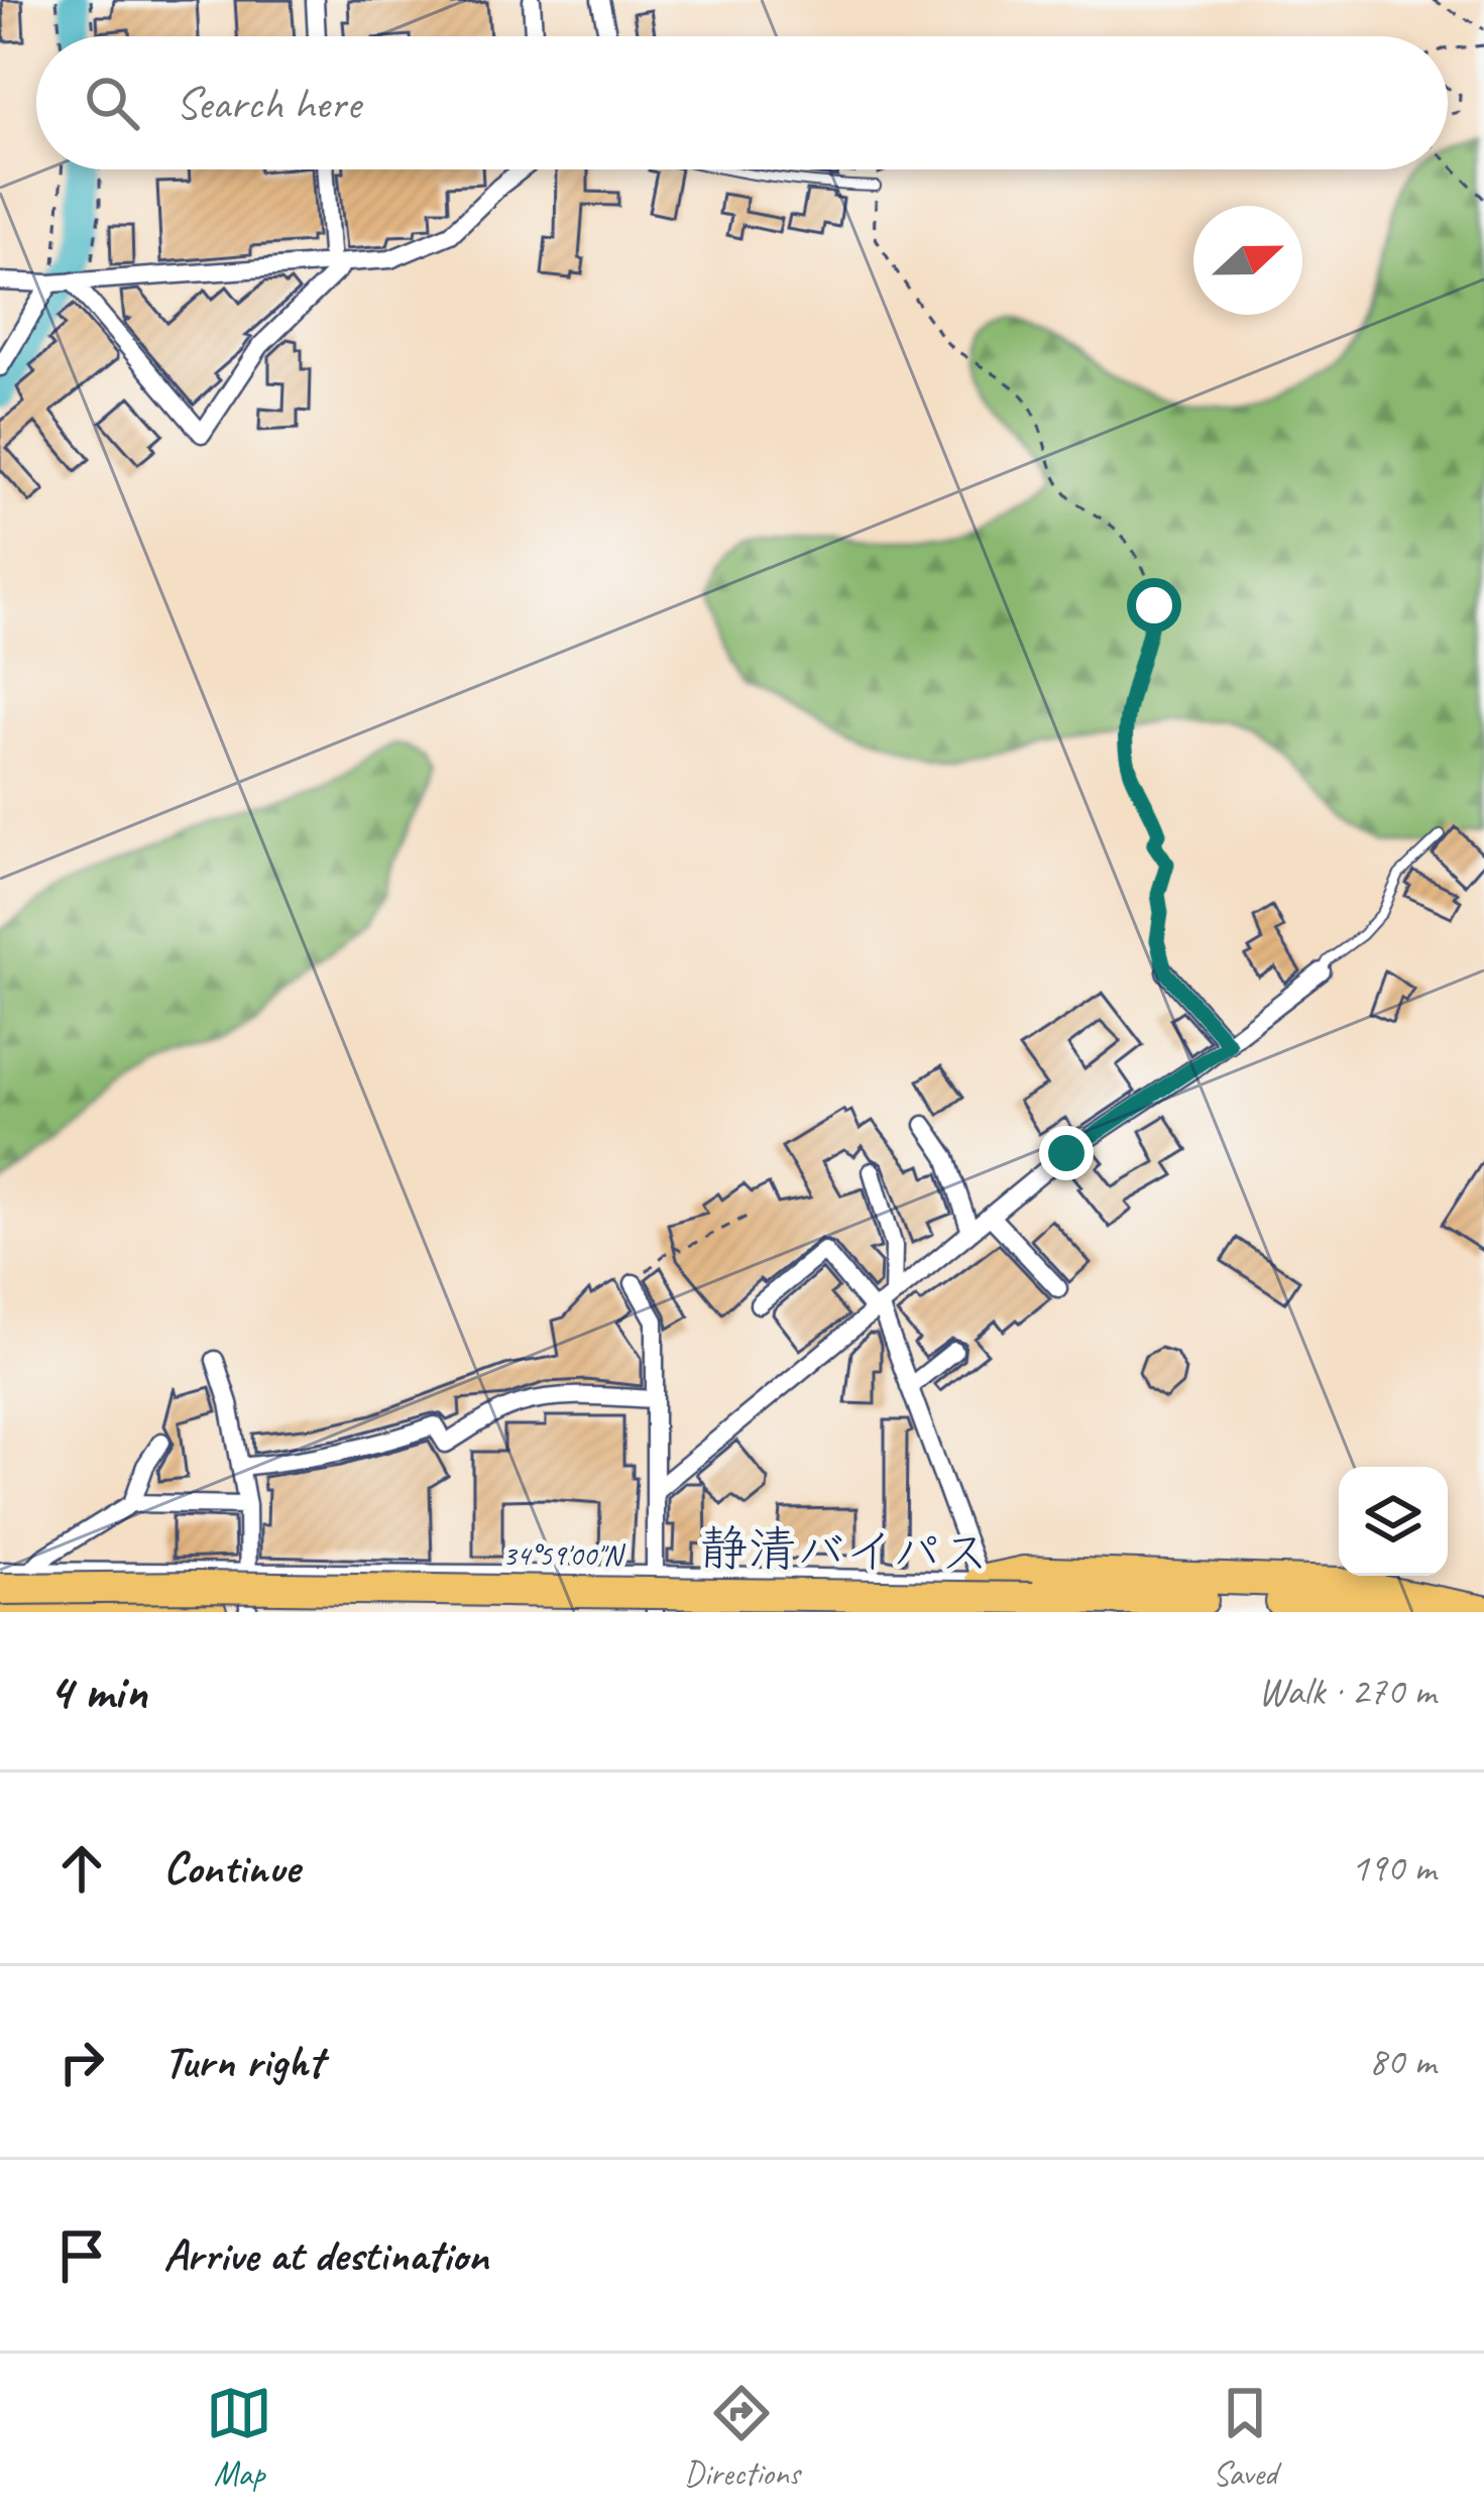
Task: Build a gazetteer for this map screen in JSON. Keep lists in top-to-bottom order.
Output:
{
  "streets": {
    "highway": ["静清バイパス"]
  },
  "north": "right",
  "page": {
    "search": "Search here",
    "heading": ["4 min", "Walk · 270 m"],
    "list": [
      ["Continue", "190 m"],
      ["Turn right", "80 m"],
      "Arrive at destination"
    ],
    "nav": ["Map", "Directions", "Saved"]
  },
  "coordinates": ["34°59'00\"N"]
}
